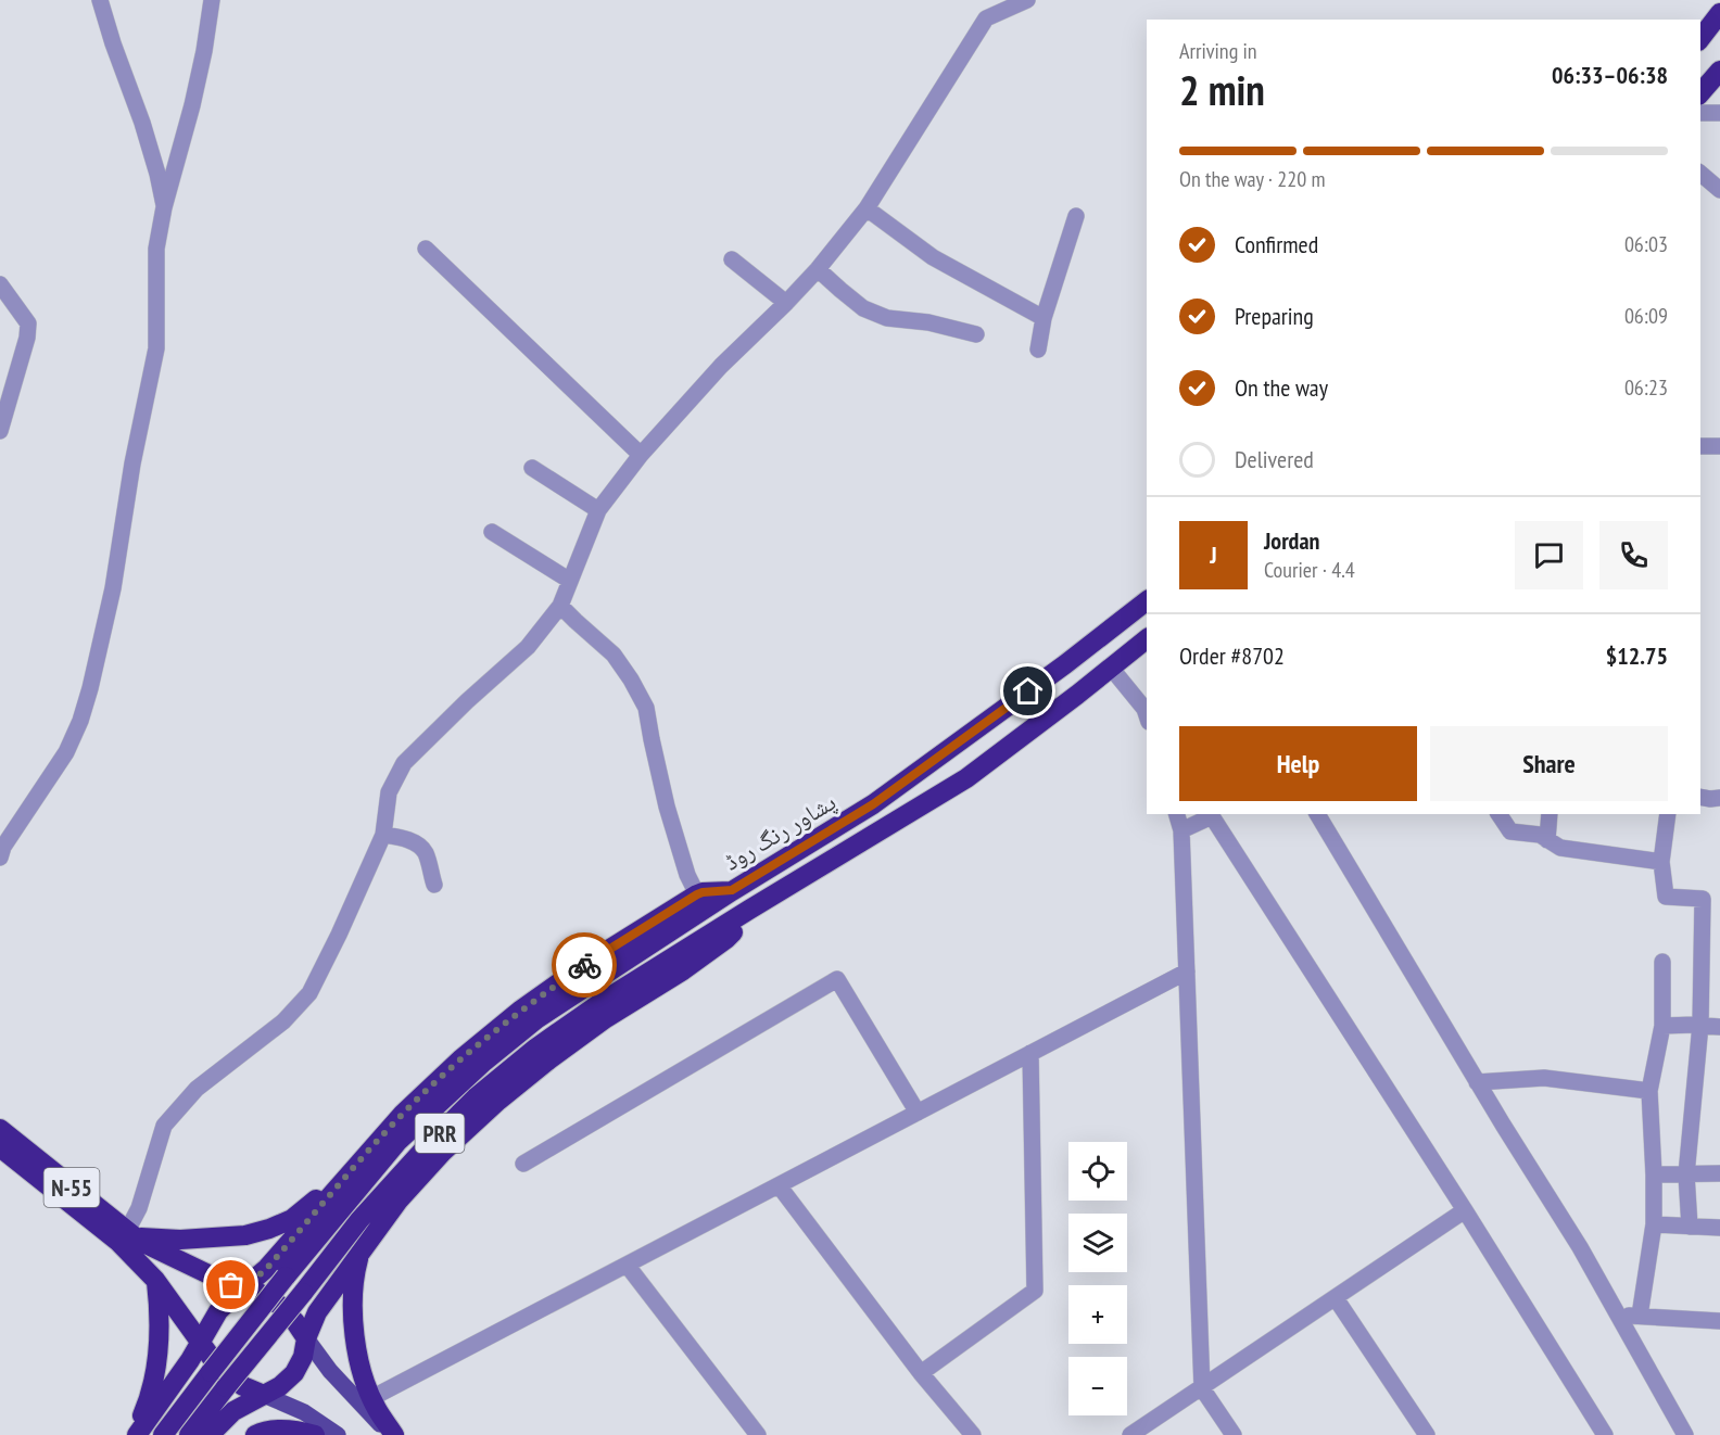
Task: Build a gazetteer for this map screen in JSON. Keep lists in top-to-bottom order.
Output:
{
  "streets": {
    "highway": ["پشاور رنگ روڈ", "PRR", "N-55"]
  },
  "page": {
    "heading": ["2 min", "Arriving in", "06:33–06:38"],
    "panel": [
      "Jordan",
      "Courier · 4.4",
      "Order #8702",
      "$12.75"
    ],
    "bar": "On the way · 220 m",
    "list": [
      ["Confirmed", "06:03"],
      ["Preparing", "06:09"],
      ["On the way", "06:23"],
      "Delivered"
    ],
    "round": "J",
    "buttons": ["Help", "Share"],
    "map_buttons": ["+", "−"]
  }
}
